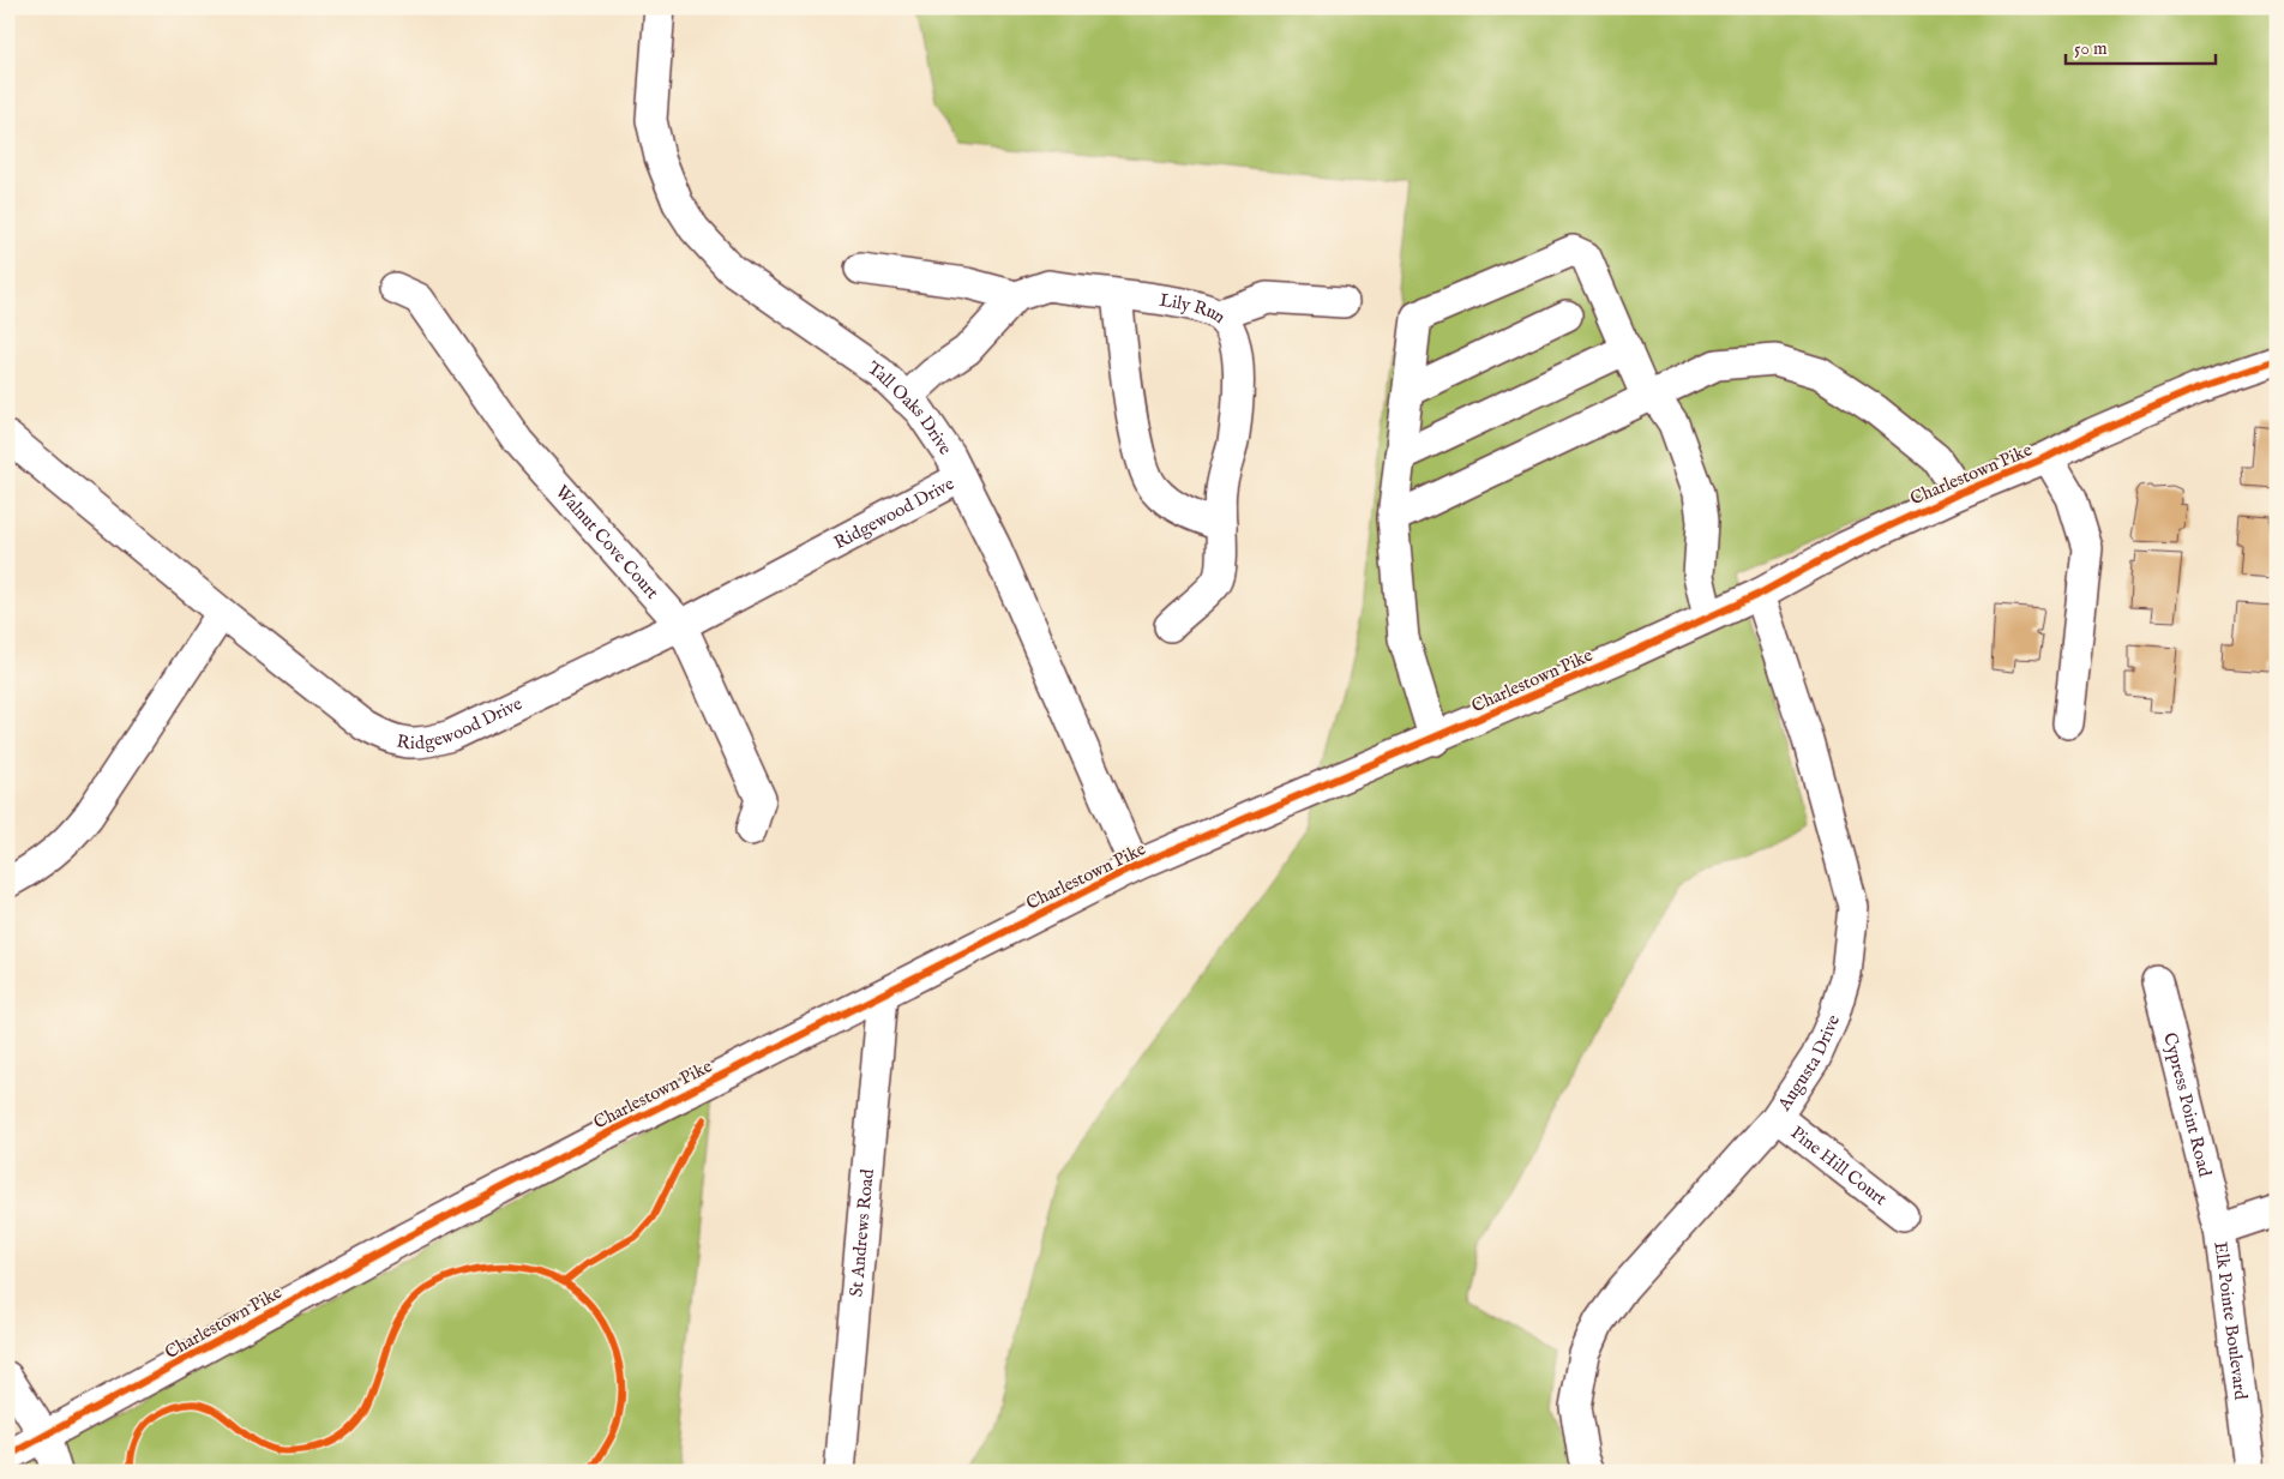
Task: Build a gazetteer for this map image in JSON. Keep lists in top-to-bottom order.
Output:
{
  "streets": {
    "street": [
      "Lily Run",
      "Tall Oaks Drive",
      "Charlestown Pike",
      "Ridgewood Drive",
      "Walnut Cove Court",
      "Augusta Drive",
      "Cypress Point Road",
      "Pine Hill Court",
      "St Andrews Road",
      "Elk Pointe Boulevard"
    ]
  },
  "crossings": [
    ["Lily Run", "Tall Oaks Drive"],
    ["Tall Oaks Drive", "Charlestown Pike"],
    ["Tall Oaks Drive", "Ridgewood Drive"],
    ["Charlestown Pike", "Augusta Drive"],
    ["Charlestown Pike", "St Andrews Road"],
    ["Ridgewood Drive", "Walnut Cove Court"],
    ["Augusta Drive", "Pine Hill Court"],
    ["Cypress Point Road", "Elk Pointe Boulevard"]
  ],
  "scale_bar": "50 m"
}
